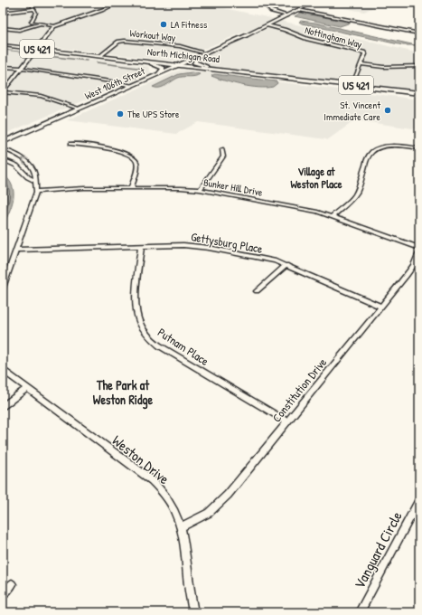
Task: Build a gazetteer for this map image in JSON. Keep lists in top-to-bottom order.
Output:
{
  "streets": {
    "main road": ["US 421", "North Michigan Road"],
    "street": [
      "Workout Way",
      "Nottingham Way",
      "West 106th Street",
      "Bunker Hill Drive",
      "Gettysburg Place",
      "Putnam Place",
      "Constitution Drive",
      "Weston Drive",
      "Vanguard Circle"
    ]
  },
  "crossings": [
    ["Workout Way", "North Michigan Road"],
    ["Workout Way", "West 106th Street"],
    ["Nottingham Way", "North Michigan Road"],
    ["Nottingham Way", "West 106th Street"],
    ["North Michigan Road", "West 106th Street"],
    ["Gettysburg Place", "Putnam Place"],
    ["Gettysburg Place", "Constitution Drive"],
    ["Putnam Place", "Constitution Drive"],
    ["Constitution Drive", "Weston Drive"]
  ],
  "districts": ["Village at Weston Place", "The Park at Weston Ridge"],
  "places": ["LA Fitness", "St. Vincent Immediate Care", "The UPS Store"]
}
